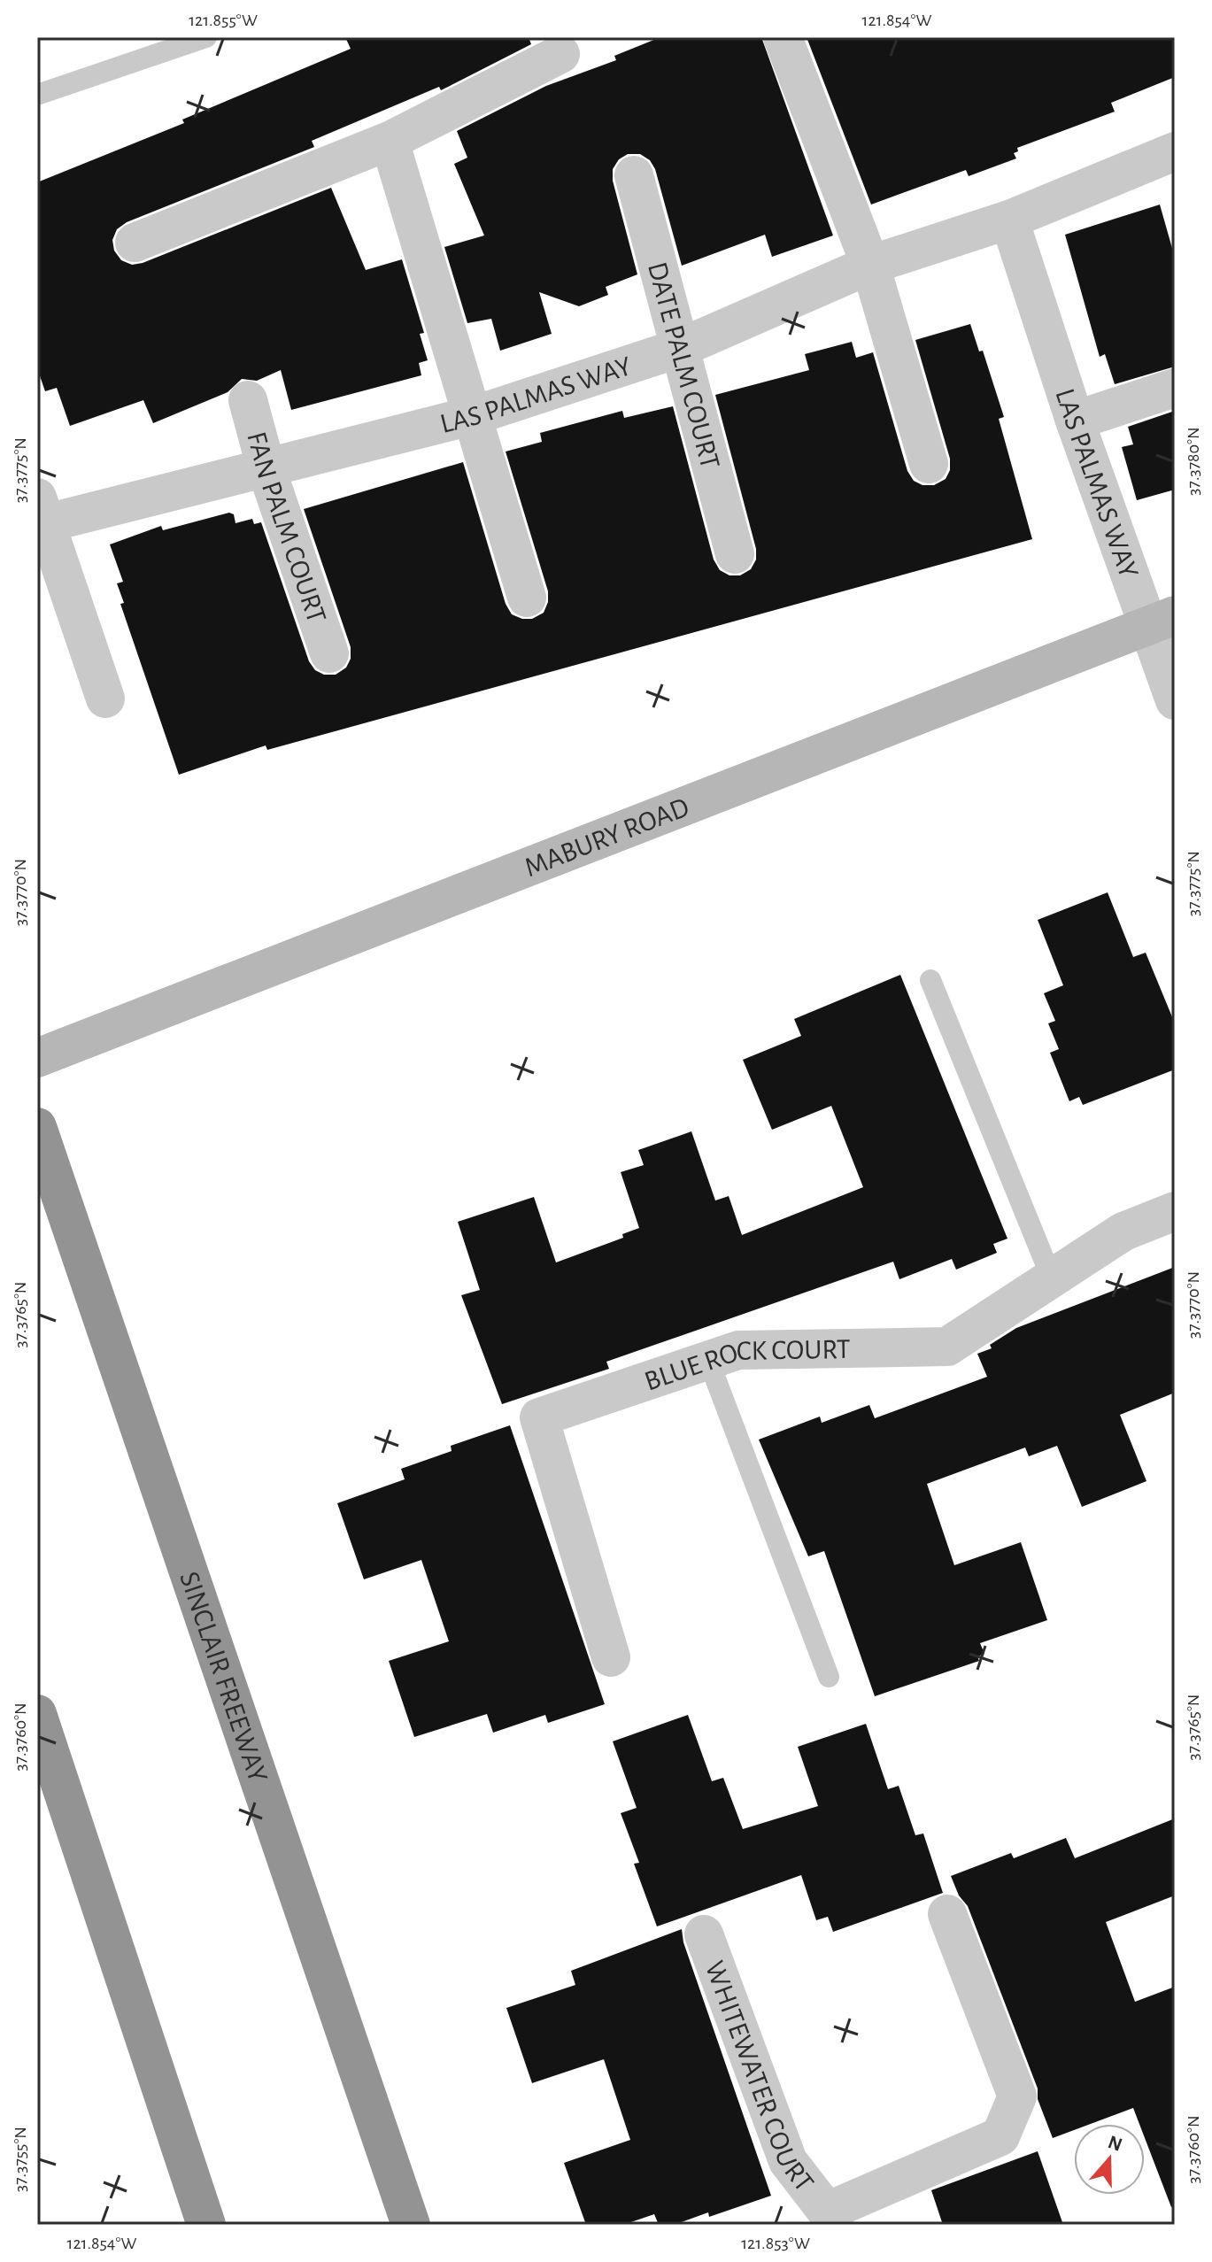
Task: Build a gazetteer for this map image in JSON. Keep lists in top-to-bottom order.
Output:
{
  "streets": {
    "highway": ["SINCLAIR FREEWAY"],
    "main road": ["MABURY ROAD"],
    "street": [
      "DATE PALM COURT",
      "LAS PALMAS WAY",
      "FAN PALM COURT",
      "BLUE ROCK COURT",
      "WHITEWATER COURT"
    ]
  },
  "crossings": [
    ["DATE PALM COURT", "LAS PALMAS WAY"],
    ["LAS PALMAS WAY", "FAN PALM COURT"],
    ["LAS PALMAS WAY", "MABURY ROAD"]
  ],
  "north": "top",
  "coordinates": [
    "121.855°W",
    "121.854°W",
    "37.3780°N",
    "37.3775°N",
    "37.3770°N",
    "37.3765°N",
    "37.3760°N",
    "37.3755°N",
    "121.853°W"
  ]
}
